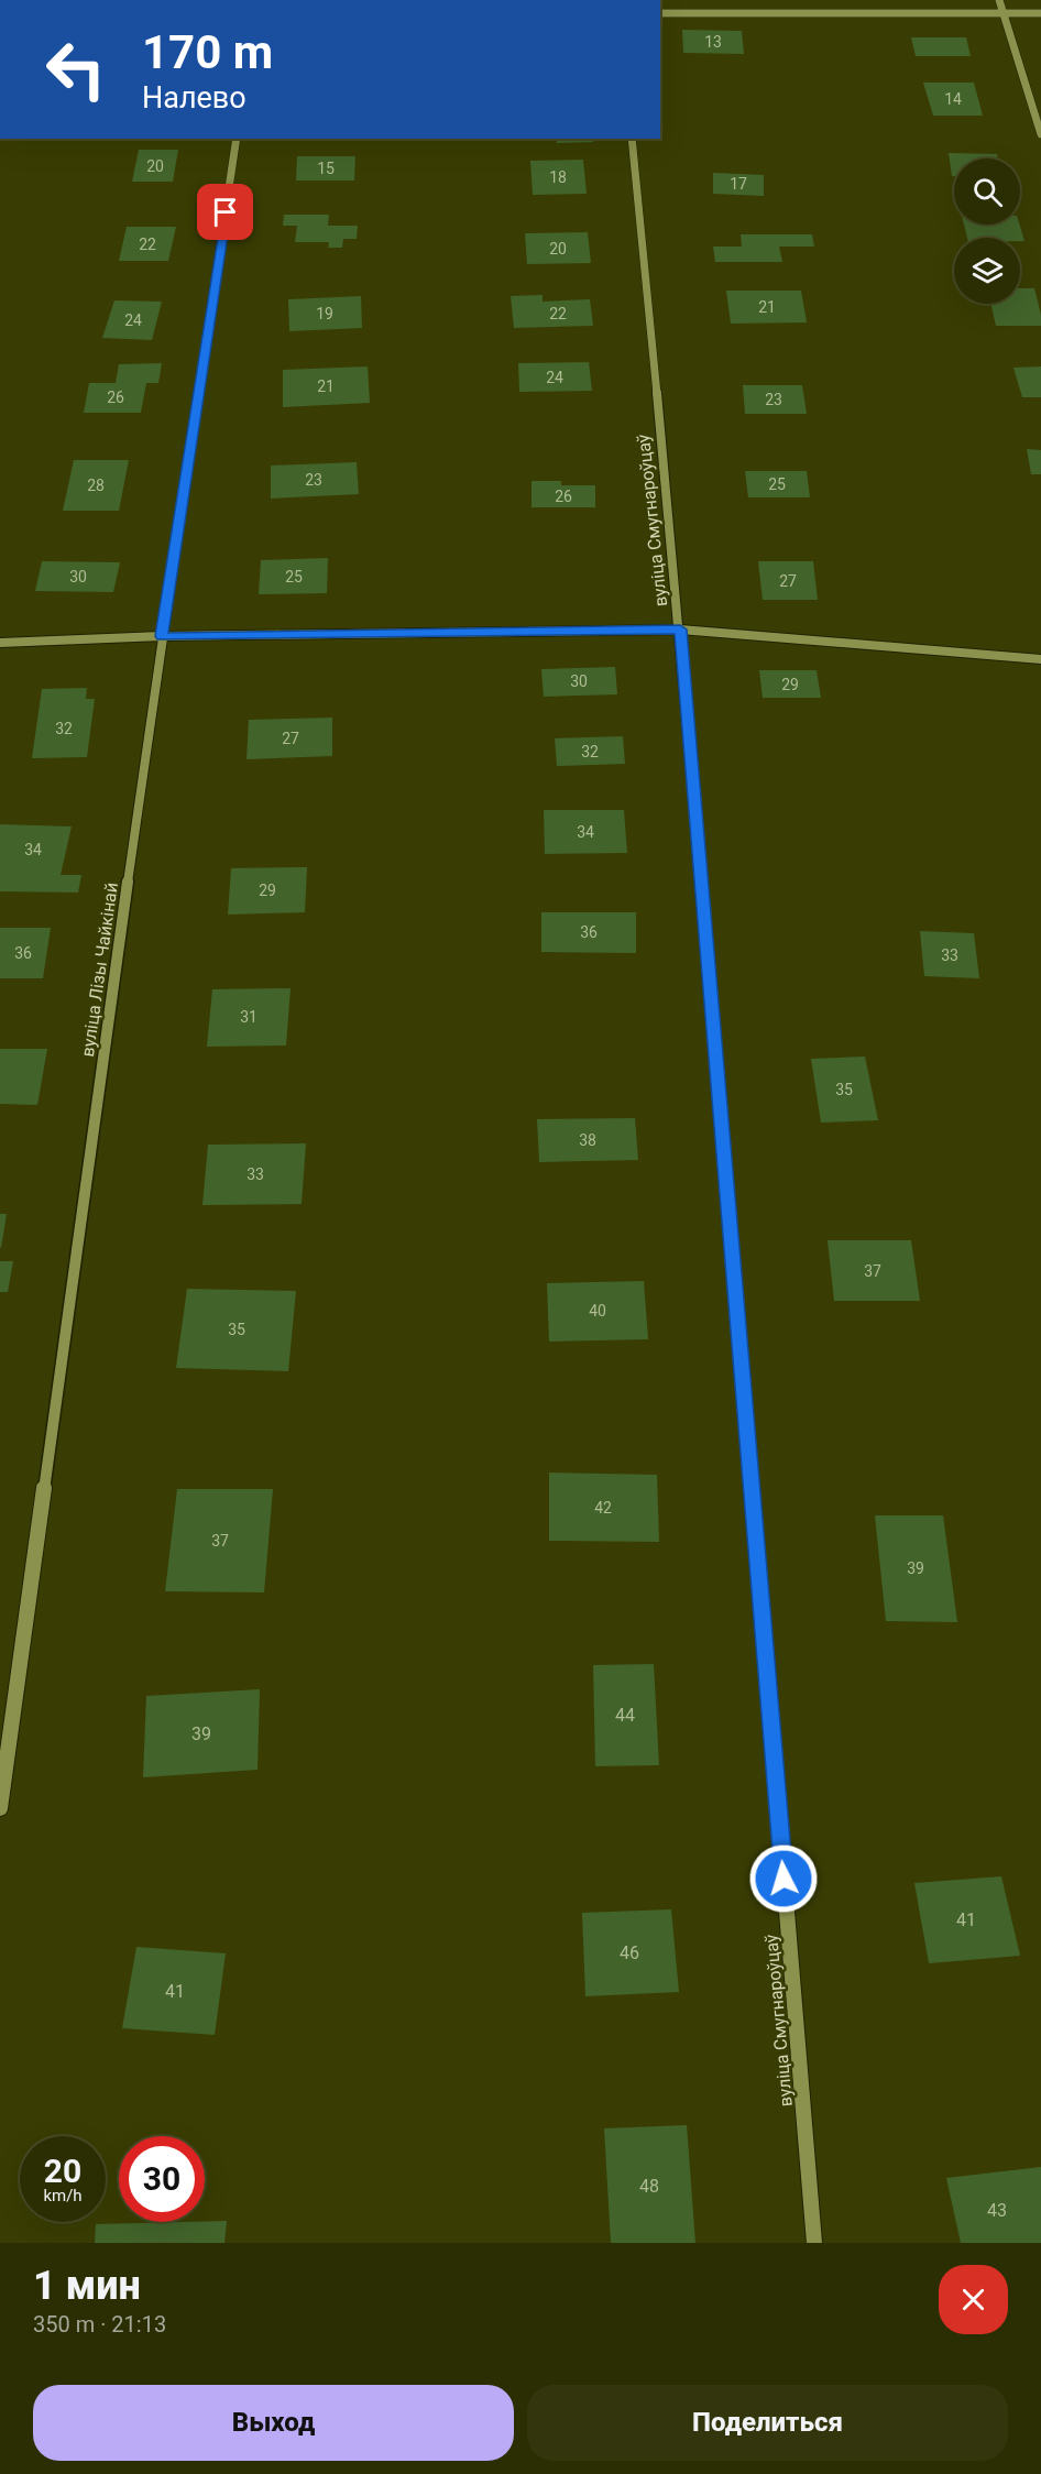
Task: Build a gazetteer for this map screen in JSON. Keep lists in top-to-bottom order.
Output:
{
  "streets": {
    "street": ["вуліца Смугнароўцаў", "вуліца Лізы Чайкінай"]
  },
  "house_numbers": [
    "13",
    "14",
    "20",
    "15",
    "18",
    "17",
    "22",
    "20",
    "21",
    "19",
    "22",
    "24",
    "24",
    "21",
    "26",
    "23",
    "23",
    "25",
    "28",
    "26",
    "30",
    "25",
    "27",
    "30",
    "29",
    "32",
    "27",
    "32",
    "34",
    "34",
    "29",
    "36",
    "36",
    "33",
    "31",
    "35",
    "38",
    "33",
    "37",
    "40",
    "35",
    "42",
    "37",
    "39",
    "44",
    "39",
    "41",
    "46",
    "41",
    "48",
    "43"
  ],
  "page": {
    "turn": ["170 m", "Налево"],
    "speed": "20 km/h",
    "limit": "30",
    "heading": ["1 мин", "350 m · 21:13"],
    "buttons": ["Выход", "Поделиться"]
  }
}
